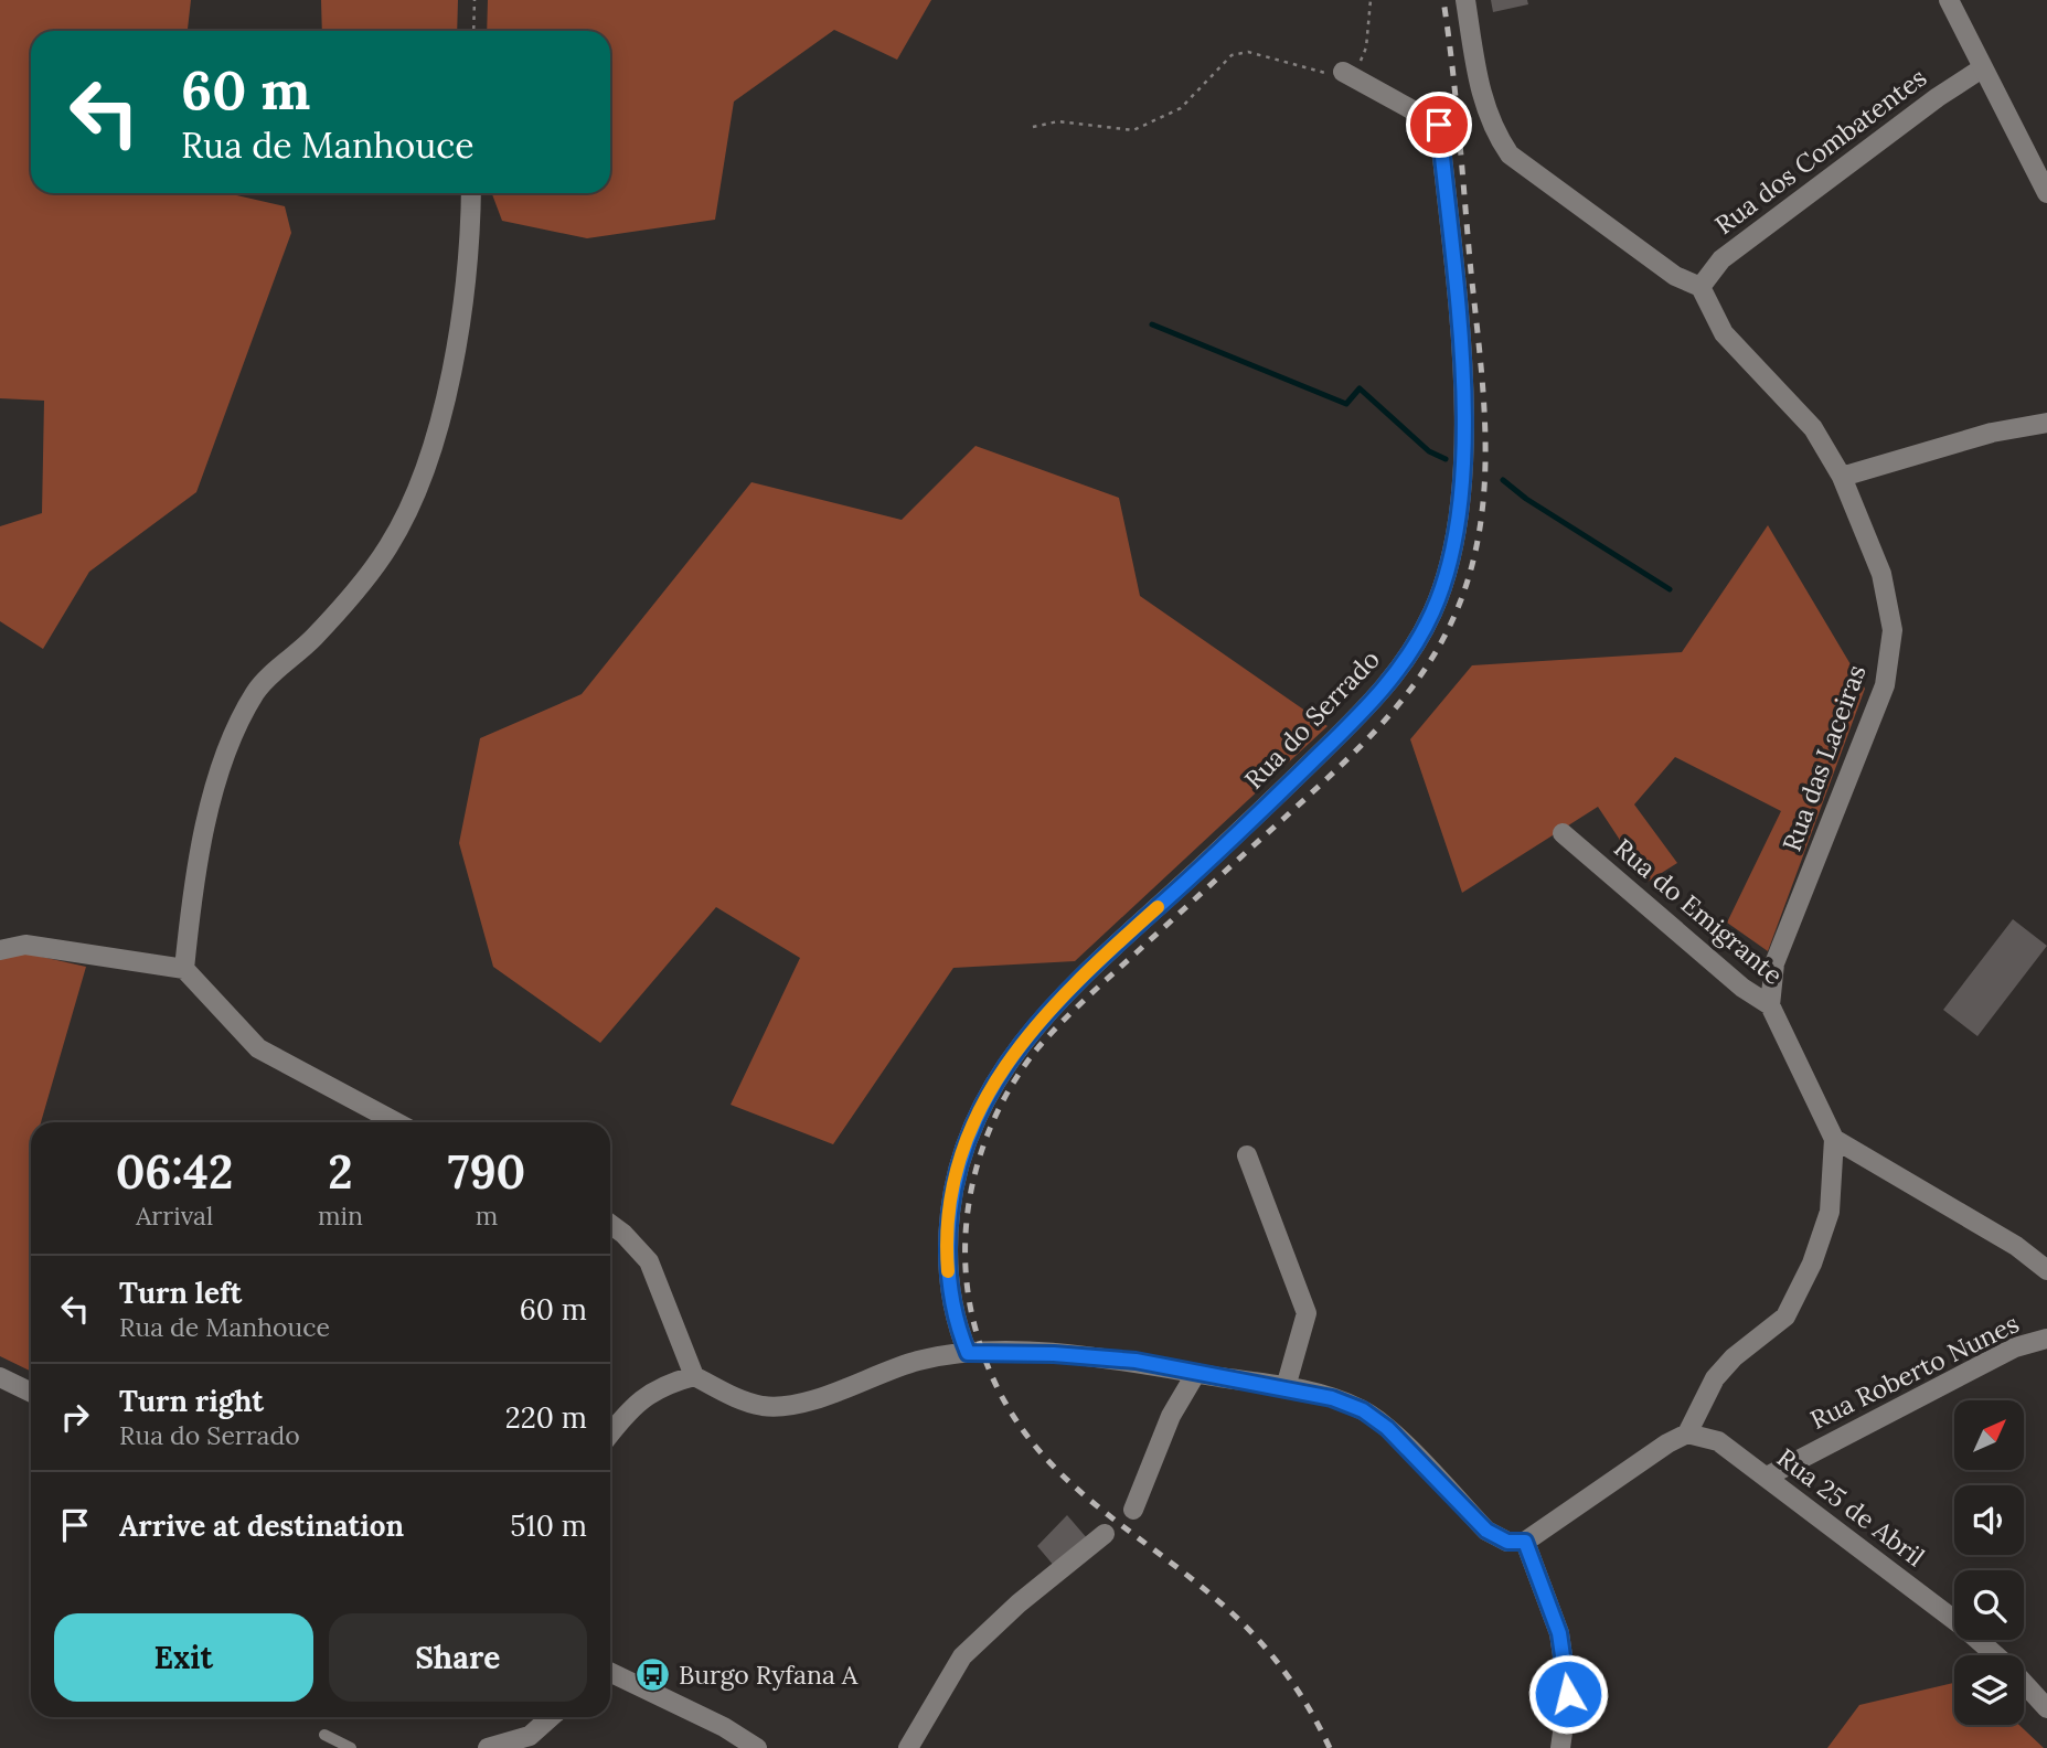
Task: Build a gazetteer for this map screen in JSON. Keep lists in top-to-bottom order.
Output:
{
  "streets": {
    "street": [
      "Rua dos Combatentes",
      "Rua do Serrado",
      "Rua das Laceiras",
      "Rua do Emigrante",
      "Rua Roberto Nunes",
      "Rua 25 de Abril"
    ]
  },
  "crossings": [
    ["Rua dos Combatentes", "Rua das Laceiras"],
    ["Rua das Laceiras", "Rua do Emigrante"],
    ["Rua do Emigrante", "Rua 25 de Abril"],
    ["Rua Roberto Nunes", "Rua 25 de Abril"]
  ],
  "places": {
    "bus stop": ["Burgo Ryfana A"]
  },
  "north": "top right",
  "page": {
    "turn": ["60 m", "Rua de Manhouce"],
    "eta": [
      "06:42",
      "Arrival",
      "2",
      "min",
      "790",
      "m"
    ],
    "list": [
      {
        "name": "Turn left",
        "note": "Rua de Manhouce",
        "value": "60 m"
      },
      {
        "name": "Turn right",
        "note": "Rua do Serrado",
        "value": "220 m"
      },
      {
        "name": "Arrive at destination",
        "value": "510 m"
      }
    ],
    "buttons": ["Exit", "Share"]
  }
}
